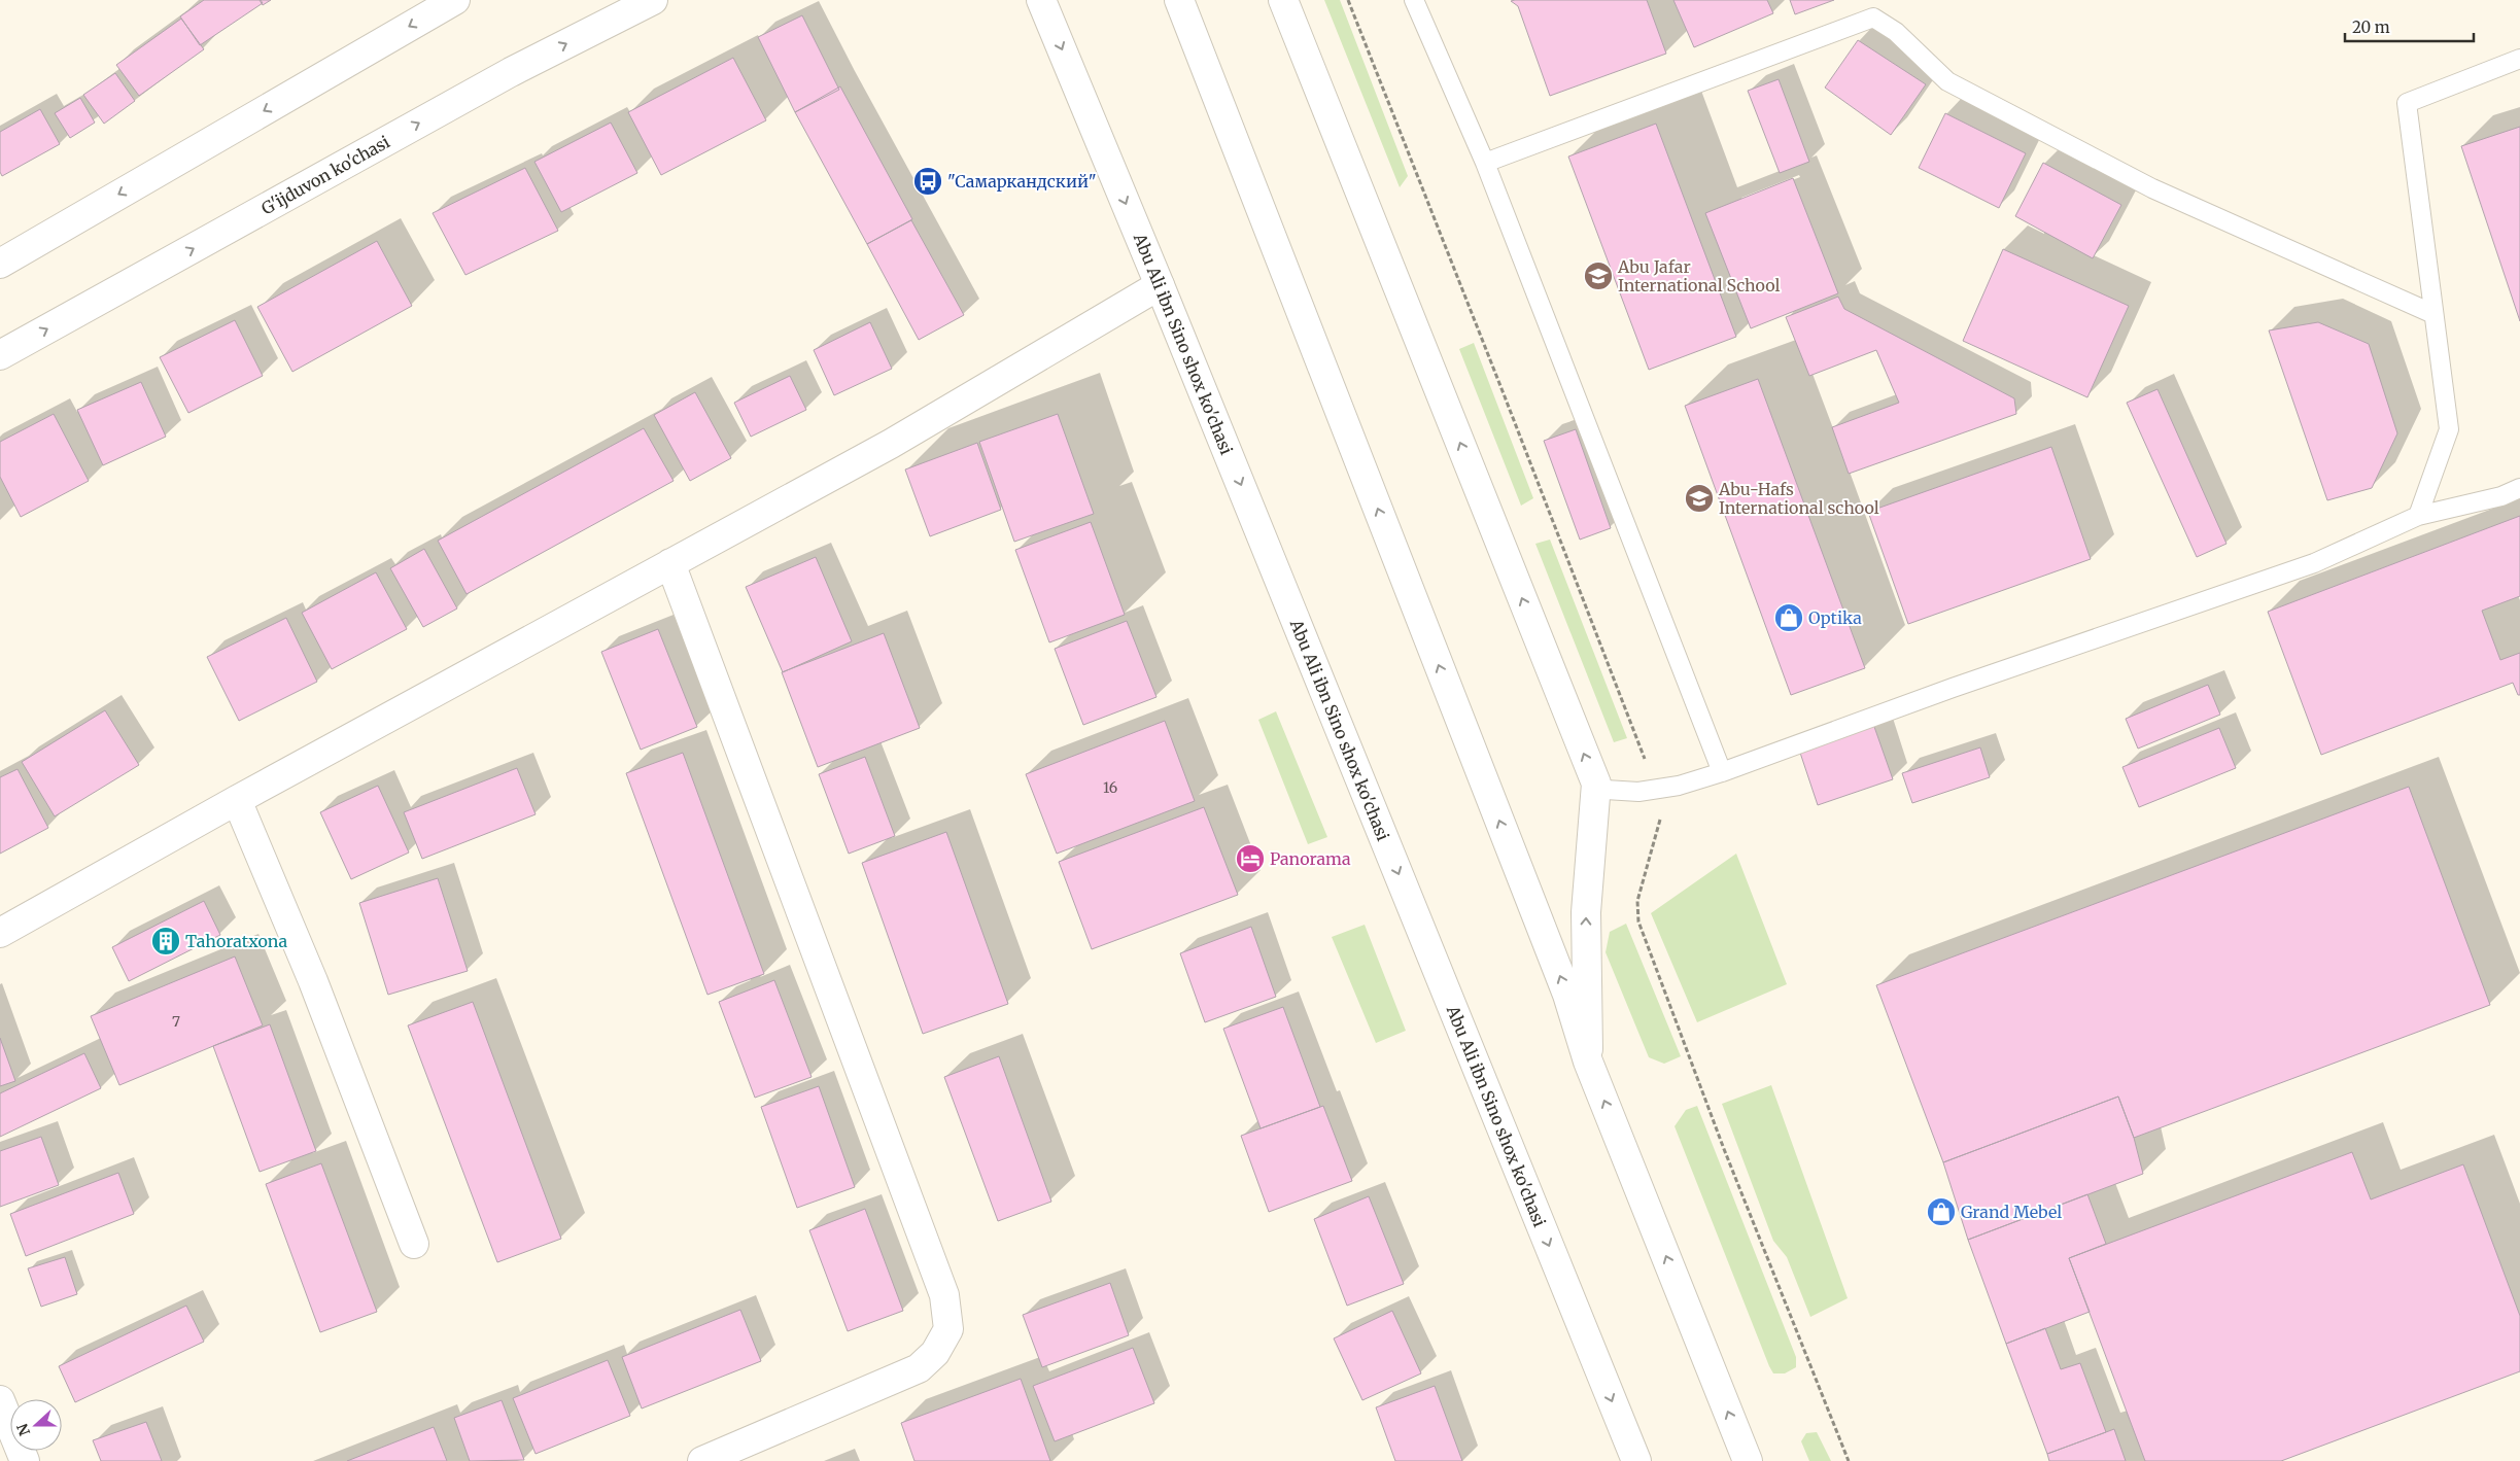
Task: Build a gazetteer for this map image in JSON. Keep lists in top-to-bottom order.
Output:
{
  "streets": {
    "main road": ["G'ijduvon ko'chasi", "Abu Ali ibn Sino shox ko'chasi"]
  },
  "places": {
    "bus stop": ["\"Самаркандский\""],
    "school or university": ["Abu Jafar International School", "Abu-Hafs International school"],
    "shop": ["Optika", "Grand Mebel"],
    "hotel": ["Panorama"],
    "building": ["Tahoratxona"]
  },
  "house_numbers": ["16", "7"],
  "scale_bar": "20 m",
  "north": "left"
}
